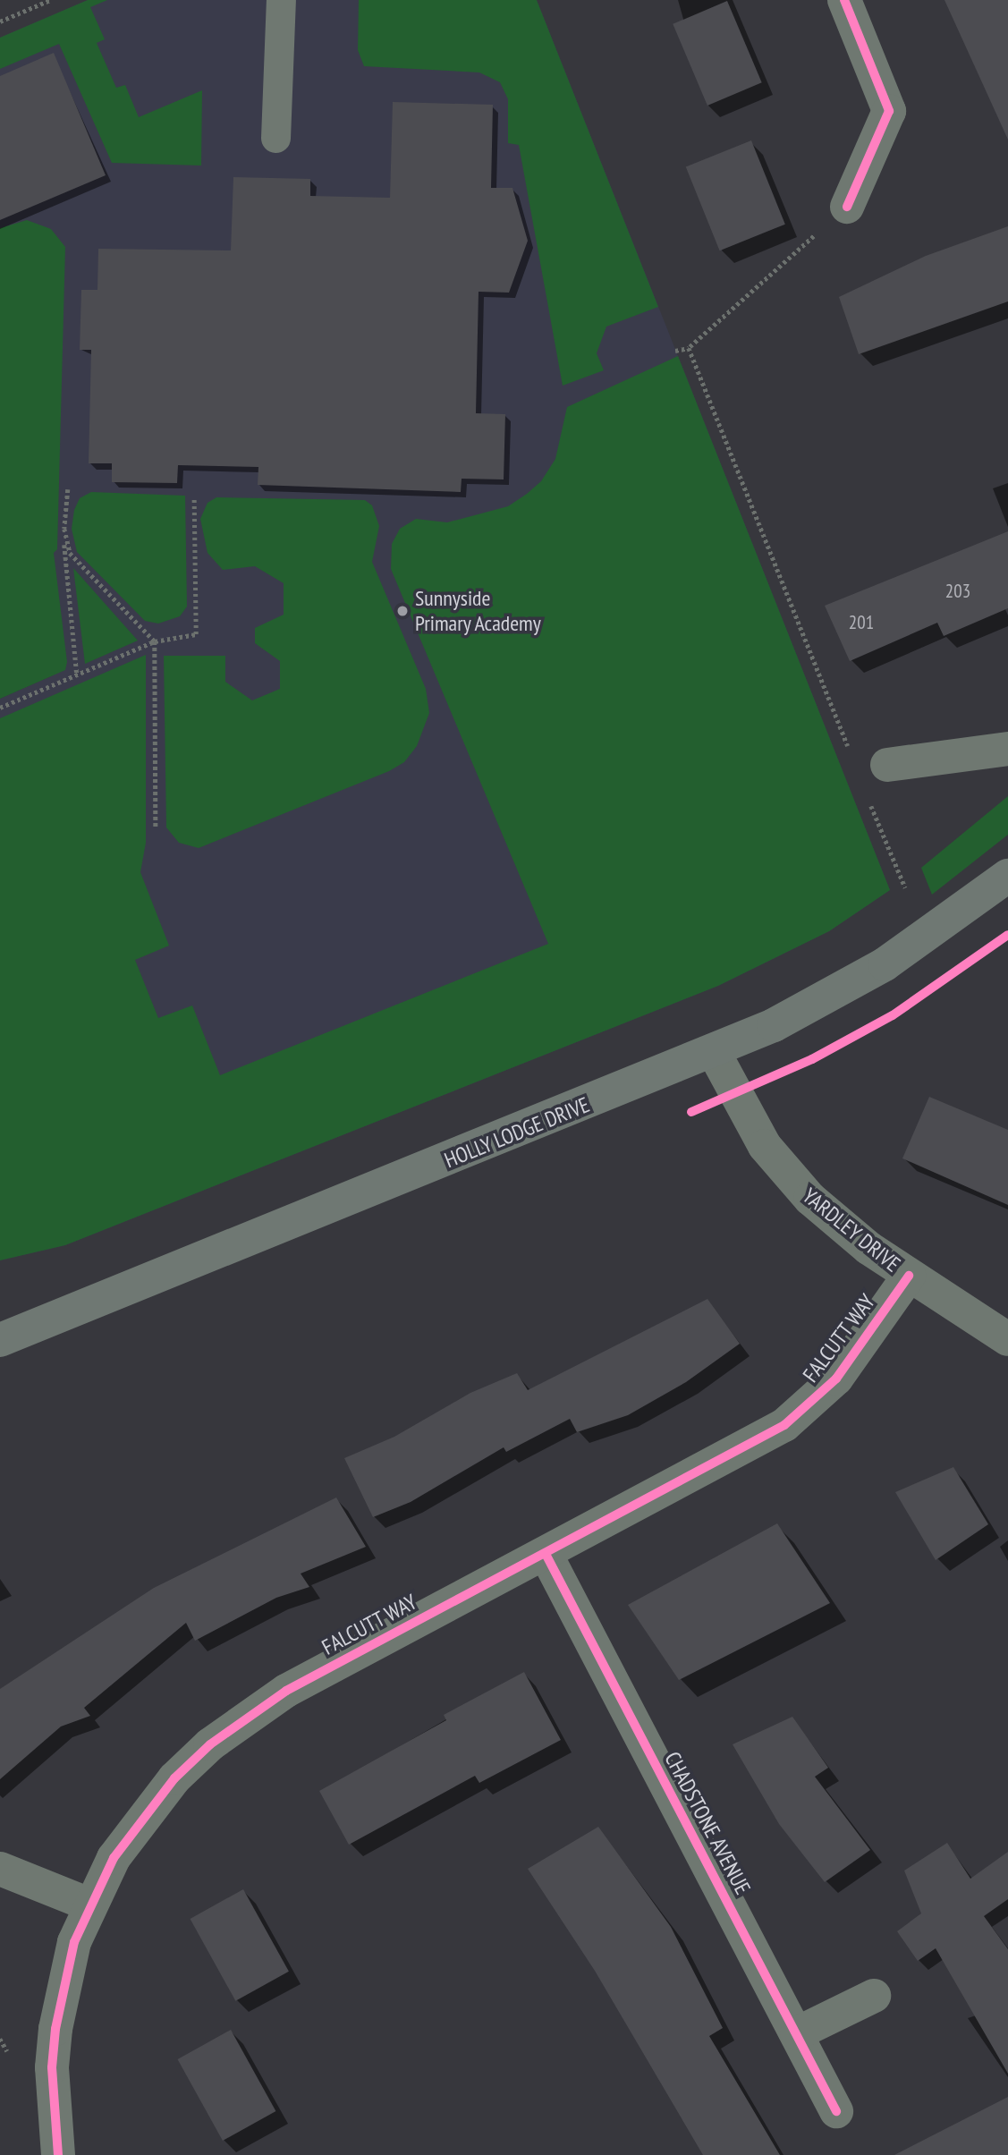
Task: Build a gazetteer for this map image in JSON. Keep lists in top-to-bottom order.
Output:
{
  "streets": {
    "main road": ["HOLLY LODGE DRIVE"],
    "street": ["YARDLEY DRIVE", "FALCUTT WAY", "CHADSTONE AVENUE"]
  },
  "crossings": [
    ["HOLLY LODGE DRIVE", "YARDLEY DRIVE"],
    ["YARDLEY DRIVE", "FALCUTT WAY"],
    ["FALCUTT WAY", "CHADSTONE AVENUE"]
  ],
  "places": ["Sunnyside Primary Academy"],
  "house_numbers": ["203", "201"]
}
